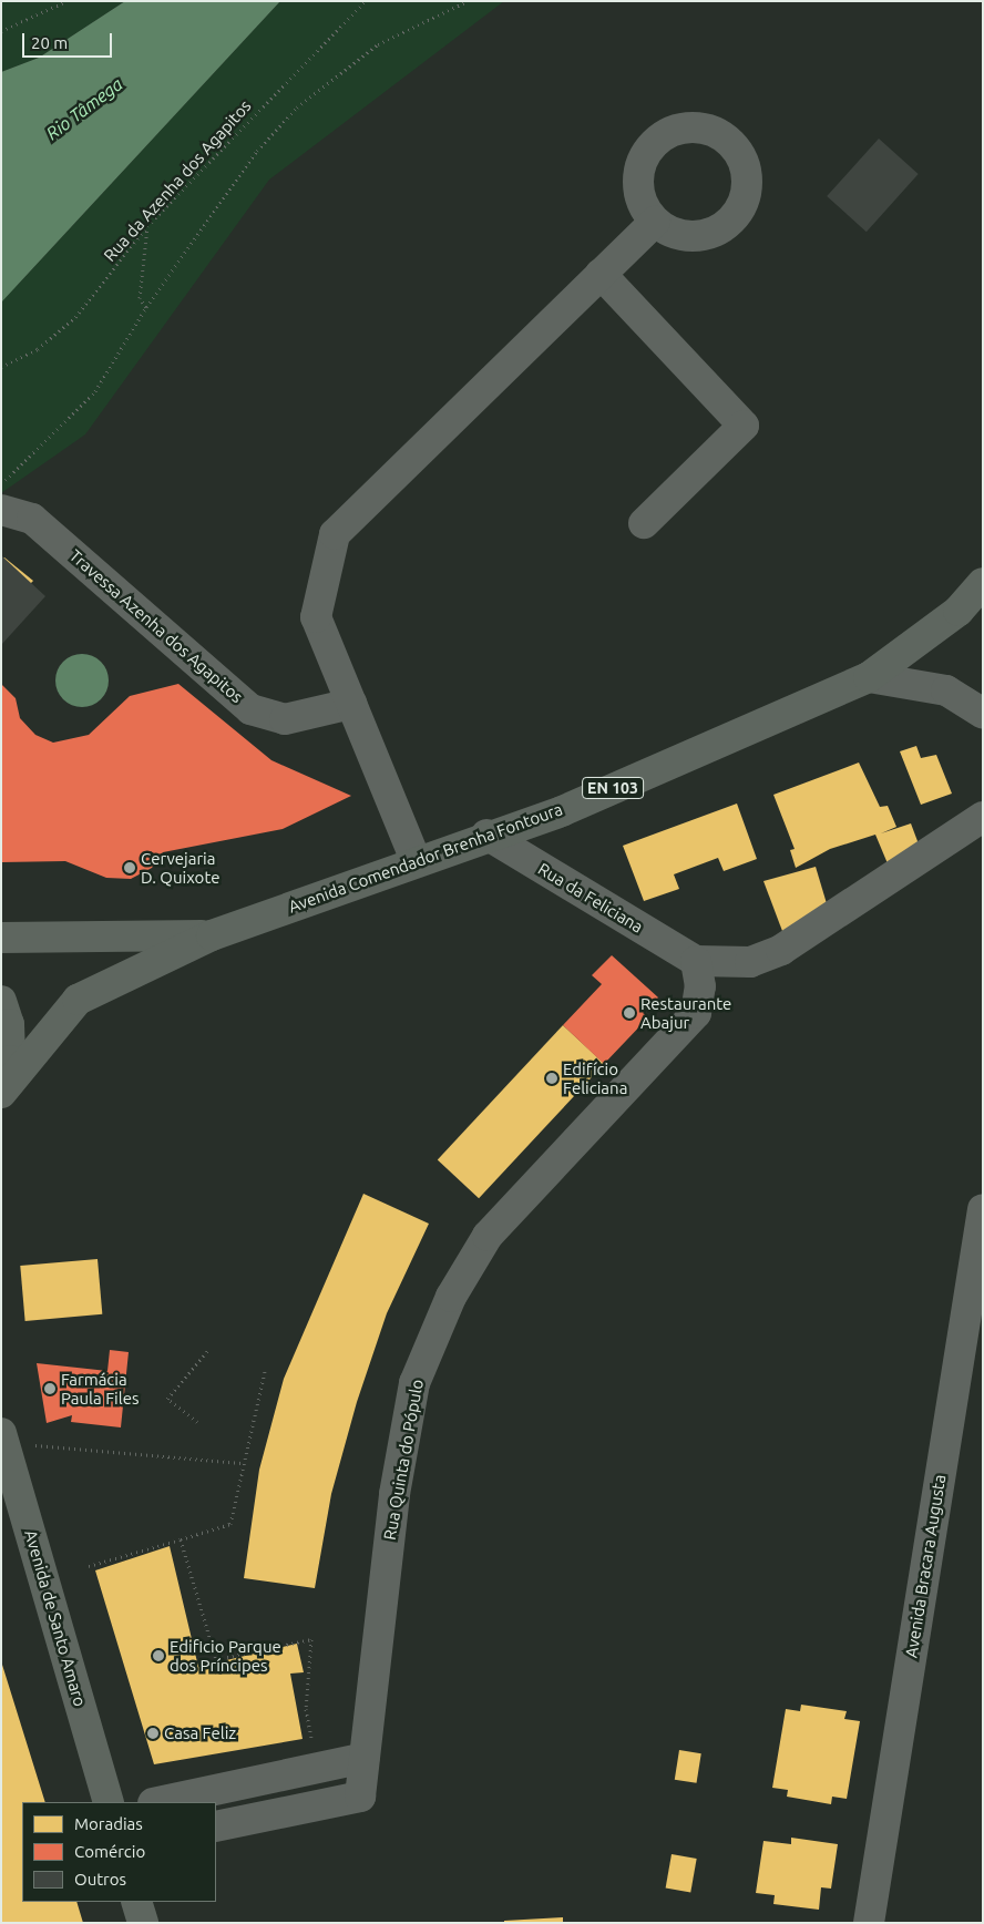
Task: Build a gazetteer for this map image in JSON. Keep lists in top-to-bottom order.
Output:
{
  "streets": {
    "main road": ["EN 103", "Avenida Comendador Brenha Fontoura", "Avenida de Santo Amaro"],
    "street": [
      "Travessa Azenha dos Agapitos",
      "Rua da Feliciana",
      "Rua Quinta do Pópulo",
      "Avenida Bracara Augusta"
    ],
    "path": ["Rua da Azenha dos Agapitos"]
  },
  "crossings": [
    ["Avenida Comendador Brenha Fontoura", "Rua da Feliciana"],
    ["Rua da Feliciana", "Rua Quinta do Pópulo"]
  ],
  "water": ["Rio Tâmega"],
  "places": [
    "Cervejaria D. Quixote",
    "Restaurante Abajur",
    "Edifício Feliciana",
    "Farmácia Paula Files",
    "Edificio Parque dos Príncipes",
    "Casa Feliz"
  ],
  "legend": ["Moradias", "Comércio", "Outros"],
  "scale_bar": "20 m"
}
